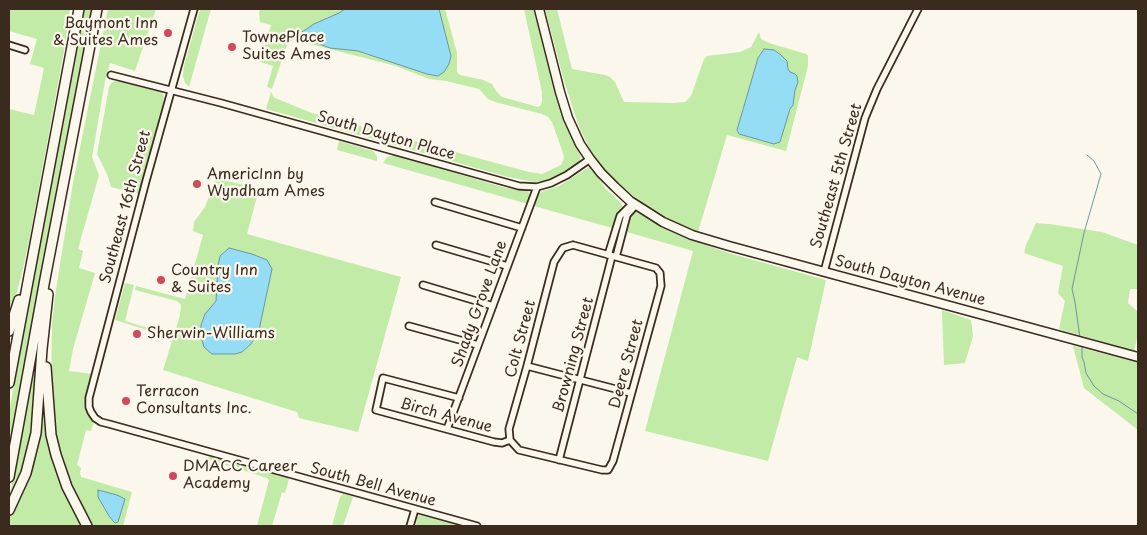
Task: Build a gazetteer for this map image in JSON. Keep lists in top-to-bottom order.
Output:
{
  "streets": {
    "main road": ["South Dayton Avenue"],
    "street": [
      "South Dayton Place",
      "Southeast 5th Street",
      "Southeast 16th Street",
      "Shady Grove Lane",
      "Colt Street",
      "Browning Street",
      "Deere Street",
      "Birch Avenue",
      "South Bell Avenue"
    ]
  },
  "crossings": [
    ["South Dayton Place", "Southeast 16th Street"],
    ["South Dayton Place", "South Dayton Avenue"],
    ["South Dayton Place", "Shady Grove Lane"],
    ["Southeast 5th Street", "South Dayton Avenue"],
    ["Southeast 16th Street", "South Bell Avenue"],
    ["South Dayton Avenue", "Browning Street"],
    ["Shady Grove Lane", "Birch Avenue"],
    ["Colt Street", "Browning Street"],
    ["Colt Street", "Deere Street"],
    ["Colt Street", "Birch Avenue"],
    ["Browning Street", "Deere Street"]
  ],
  "places": [
    "Baymont Inn & Suites Ames",
    "TownePlace Suites Ames",
    "AmericInn by Wyndham Ames",
    "Country Inn & Suites",
    "Sherwin-Williams",
    "Terracon Consultants Inc.",
    "DMACC Career Academy"
  ]
}
